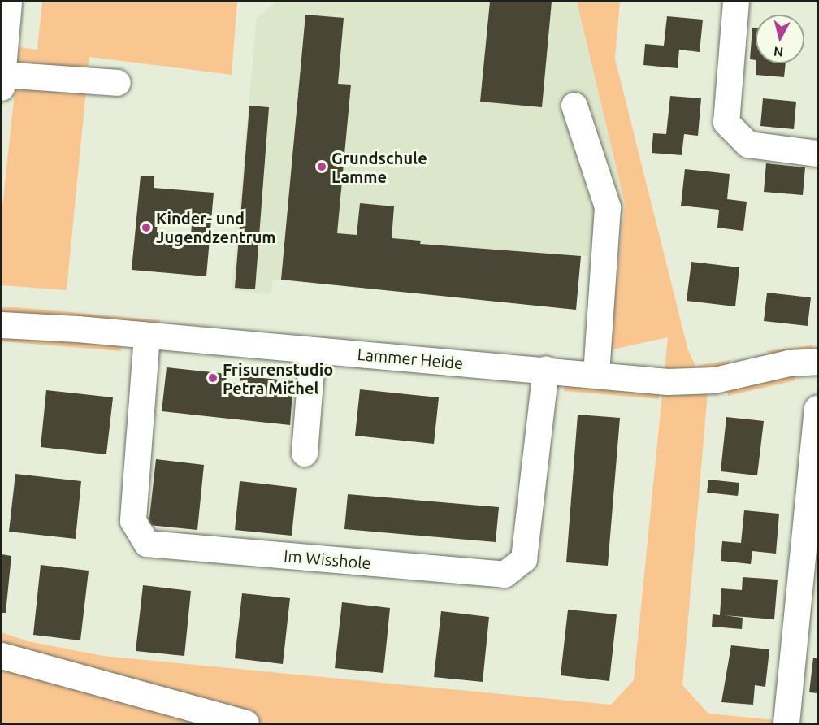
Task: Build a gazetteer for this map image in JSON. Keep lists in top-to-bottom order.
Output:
{
  "streets": {
    "street": ["Lammer Heide", "Im Wisshole"]
  },
  "crossings": [
    ["Lammer Heide", "Im Wisshole"]
  ],
  "places": ["Grundschule Lamme", "Kinder- und Jugendzentrum", "Frisurenstudio Petra Michel"],
  "north": "bottom"
}
